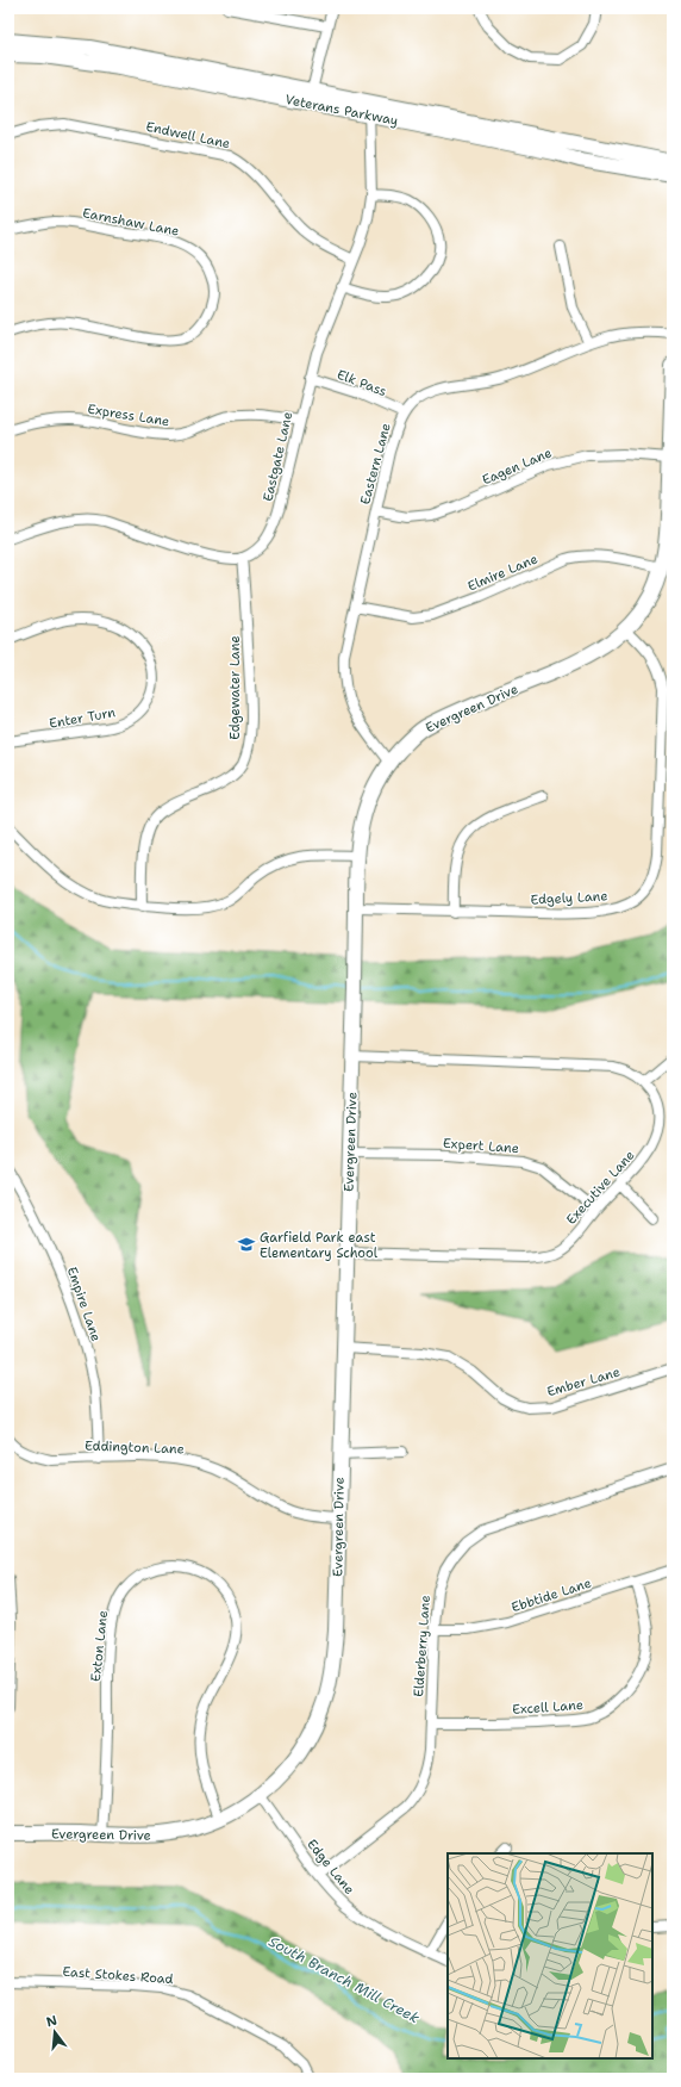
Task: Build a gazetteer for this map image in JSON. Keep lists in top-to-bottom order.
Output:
{
  "streets": {
    "street": [
      "Veterans Parkway",
      "Endwell Lane",
      "Earnshaw Lane",
      "Elk Pass",
      "Express Lane",
      "Eastgate Lane",
      "Eastern Lane",
      "Eagen Lane",
      "Elmire Lane",
      "Edgewater Lane",
      "Evergreen Drive",
      "Enter Turn",
      "Edgely Lane",
      "Expert Lane",
      "Executive Lane",
      "Empire Lane",
      "Ember Lane",
      "Eddington Lane",
      "Ebbtide Lane",
      "Exton Lane",
      "Elderberry Lane",
      "Excell Lane",
      "Edge Lane",
      "East Stokes Road"
    ]
  },
  "crossings": [
    ["Veterans Parkway", "Eastgate Lane"],
    ["Endwell Lane", "Eastgate Lane"],
    ["Elk Pass", "Eastgate Lane"],
    ["Elk Pass", "Eastern Lane"],
    ["Express Lane", "Eastgate Lane"],
    ["Eastgate Lane", "Edgewater Lane"],
    ["Eastern Lane", "Eagen Lane"],
    ["Eastern Lane", "Elmire Lane"],
    ["Eastern Lane", "Evergreen Drive"],
    ["Eagen Lane", "Evergreen Drive"],
    ["Elmire Lane", "Evergreen Drive"],
    ["Evergreen Drive", "Edgely Lane"],
    ["Evergreen Drive", "Expert Lane"],
    ["Evergreen Drive", "Executive Lane"],
    ["Evergreen Drive", "Ember Lane"],
    ["Evergreen Drive", "Eddington Lane"],
    ["Evergreen Drive", "Exton Lane"],
    ["Evergreen Drive", "Edge Lane"],
    ["Expert Lane", "Executive Lane"],
    ["Empire Lane", "Eddington Lane"],
    ["Ebbtide Lane", "Elderberry Lane"],
    ["Ebbtide Lane", "Excell Lane"],
    ["Elderberry Lane", "Excell Lane"],
    ["Elderberry Lane", "Edge Lane"]
  ],
  "water": ["South Branch Mill Creek"],
  "places": {
    "school or university": ["Garfield Park east Elementary School"]
  },
  "north": "top"
}
